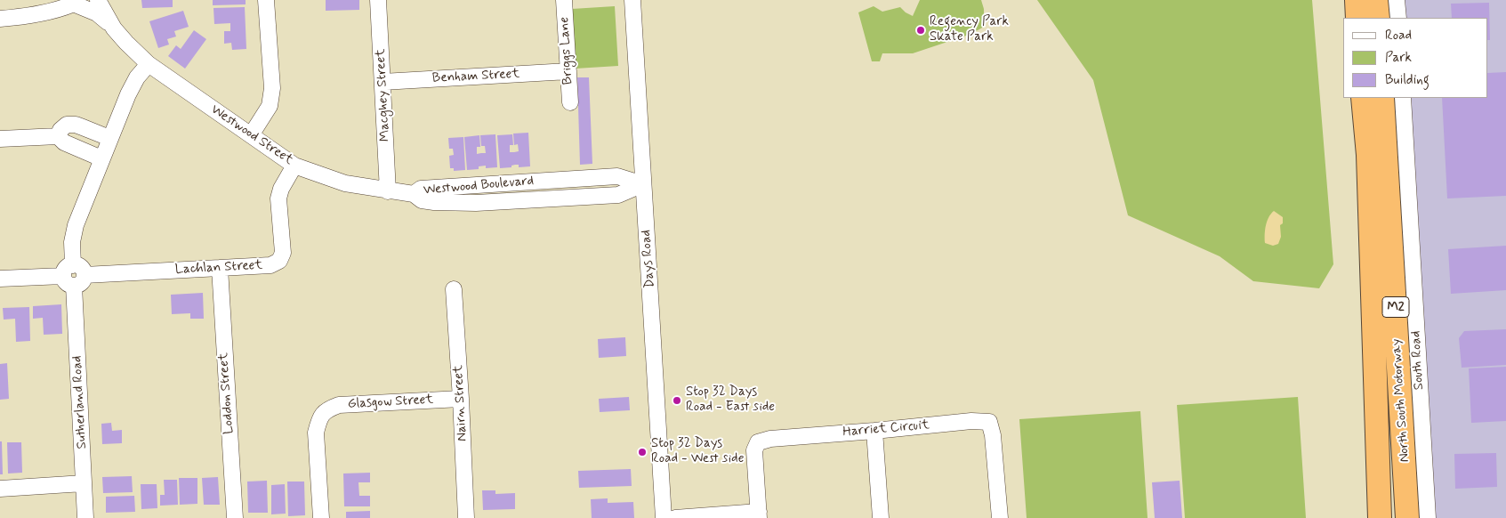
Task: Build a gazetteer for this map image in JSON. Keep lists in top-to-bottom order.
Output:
{
  "streets": {
    "highway": ["M2", "North South Motorway"],
    "street": [
      "Briggs Lane",
      "Benham Street",
      "Macghey Street",
      "Westwood Street",
      "Westwood Boulevard",
      "Days Road",
      "Lachlan Street",
      "South Road",
      "Loddon Street",
      "Sutherland Road",
      "Glasgow Street",
      "Nairn Street",
      "Harriet Circuit"
    ]
  },
  "crossings": [
    ["Briggs Lane", "Benham Street"],
    ["Benham Street", "Macghey Street"],
    ["Macghey Street", "Westwood Street"],
    ["Westwood Street", "Westwood Boulevard"],
    ["Westwood Street", "Lachlan Street"],
    ["Westwood Street", "Sutherland Road"],
    ["Westwood Boulevard", "Days Road"],
    ["Lachlan Street", "Loddon Street"],
    ["Lachlan Street", "Sutherland Road"],
    ["M2", "North South Motorway"],
    ["Glasgow Street", "Nairn Street"]
  ],
  "places": ["Regency Park Skate Park", "Stop 32 Days Road - East side", "Stop 32 Days Road - West side"],
  "legend": ["Road", "Park", "Building"]
}
